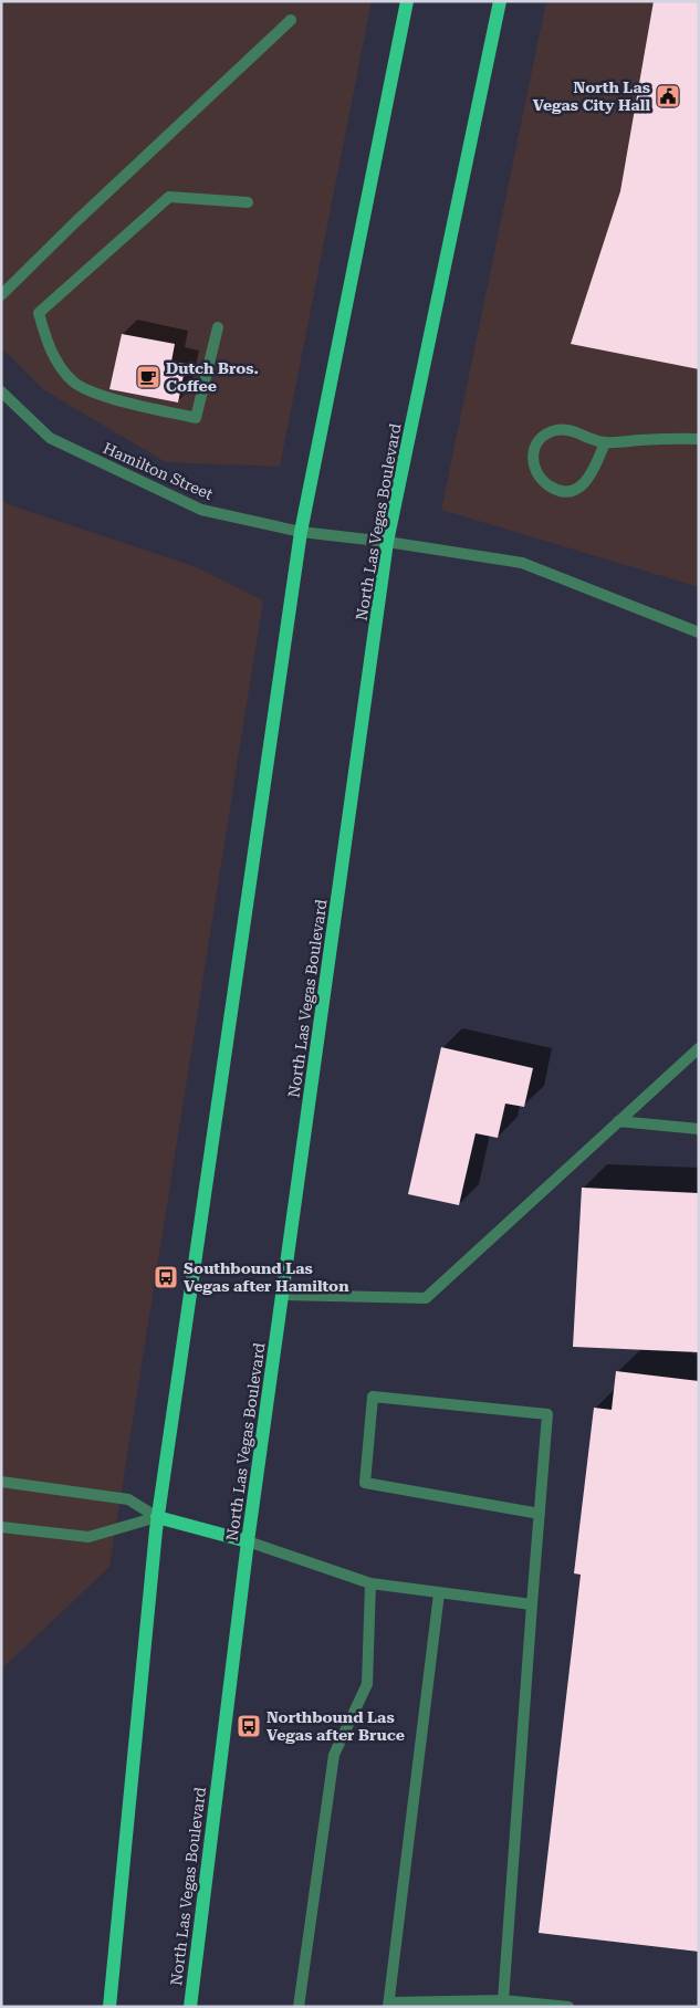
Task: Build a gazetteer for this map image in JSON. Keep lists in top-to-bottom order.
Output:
{
  "streets": {
    "main road": ["North Las Vegas Boulevard"],
    "street": ["Hamilton Street"]
  },
  "crossings": [
    ["Hamilton Street", "North Las Vegas Boulevard"]
  ],
  "places": {
    "public building": ["North Las Vegas City Hall"],
    "cafe": ["Dutch Bros. Coffee"],
    "bus stop": ["Southbound Las Vegas after Hamilton", "Northbound Las Vegas after Bruce"]
  }
}
